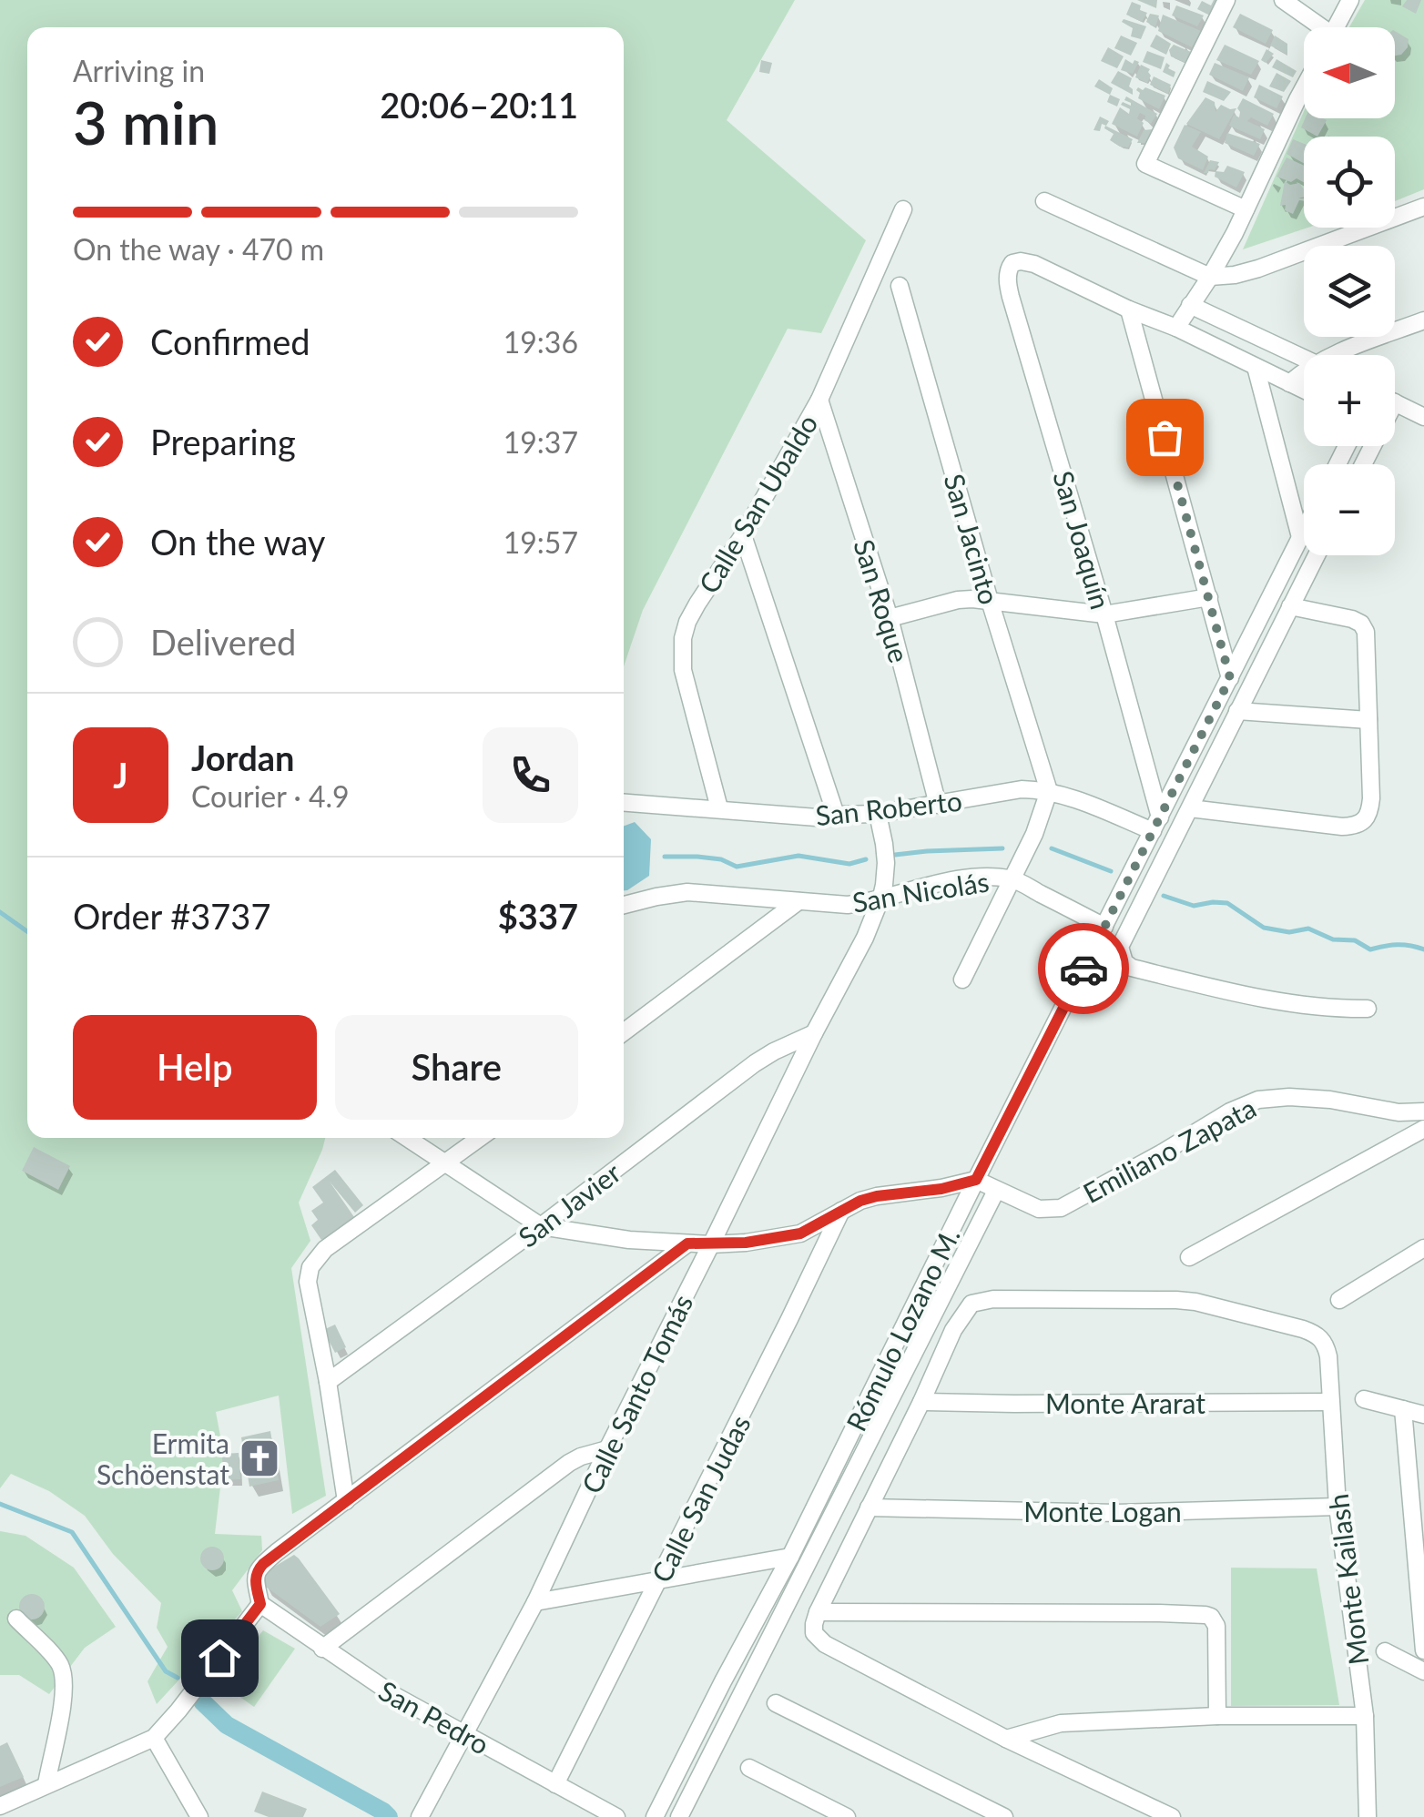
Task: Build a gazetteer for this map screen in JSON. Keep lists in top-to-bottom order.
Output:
{
  "streets": {
    "street": [
      "Calle San Ubaldo",
      "San Jacinto",
      "San Joaquín",
      "San Roque",
      "San Roberto",
      "San Nicolás",
      "Emiliano Zapata",
      "San Javier",
      "Rómulo Lozano M.",
      "Calle Santo Tomás",
      "Monte Ararat",
      "Calle San Judas",
      "Monte Logan",
      "Monte Kailash",
      "San Pedro"
    ]
  },
  "crossings": [
    ["Calle San Ubaldo", "San Roque"],
    ["Calle San Ubaldo", "San Roberto"],
    ["San Jacinto", "San Roberto"],
    ["San Joaquín", "San Roberto"],
    ["San Joaquín", "Rómulo Lozano M."],
    ["San Roque", "San Roberto"],
    ["San Roberto", "Rómulo Lozano M."],
    ["San Roberto", "Calle Santo Tomás"],
    ["San Nicolás", "Rómulo Lozano M."],
    ["San Nicolás", "Calle Santo Tomás"],
    ["Emiliano Zapata", "Rómulo Lozano M."],
    ["San Javier", "Calle Santo Tomás"],
    ["Calle Santo Tomás", "San Pedro"],
    ["Monte Ararat", "Monte Kailash"],
    ["Calle San Judas", "San Pedro"],
    ["Monte Logan", "Monte Kailash"]
  ],
  "places": {
    "church": ["Ermita Schöenstat"]
  },
  "north": "left",
  "page": {
    "map_buttons": ["+", "−"],
    "heading": ["3 min", "Arriving in", "20:06–20:11"],
    "panel": [
      "Jordan",
      "Courier · 4.9",
      "Order #3737",
      "$337"
    ],
    "bar": "On the way · 470 m",
    "list": [
      ["Confirmed", "19:36"],
      ["Preparing", "19:37"],
      ["On the way", "19:57"],
      "Delivered"
    ],
    "round": "J",
    "buttons": ["Help", "Share"]
  }
}
